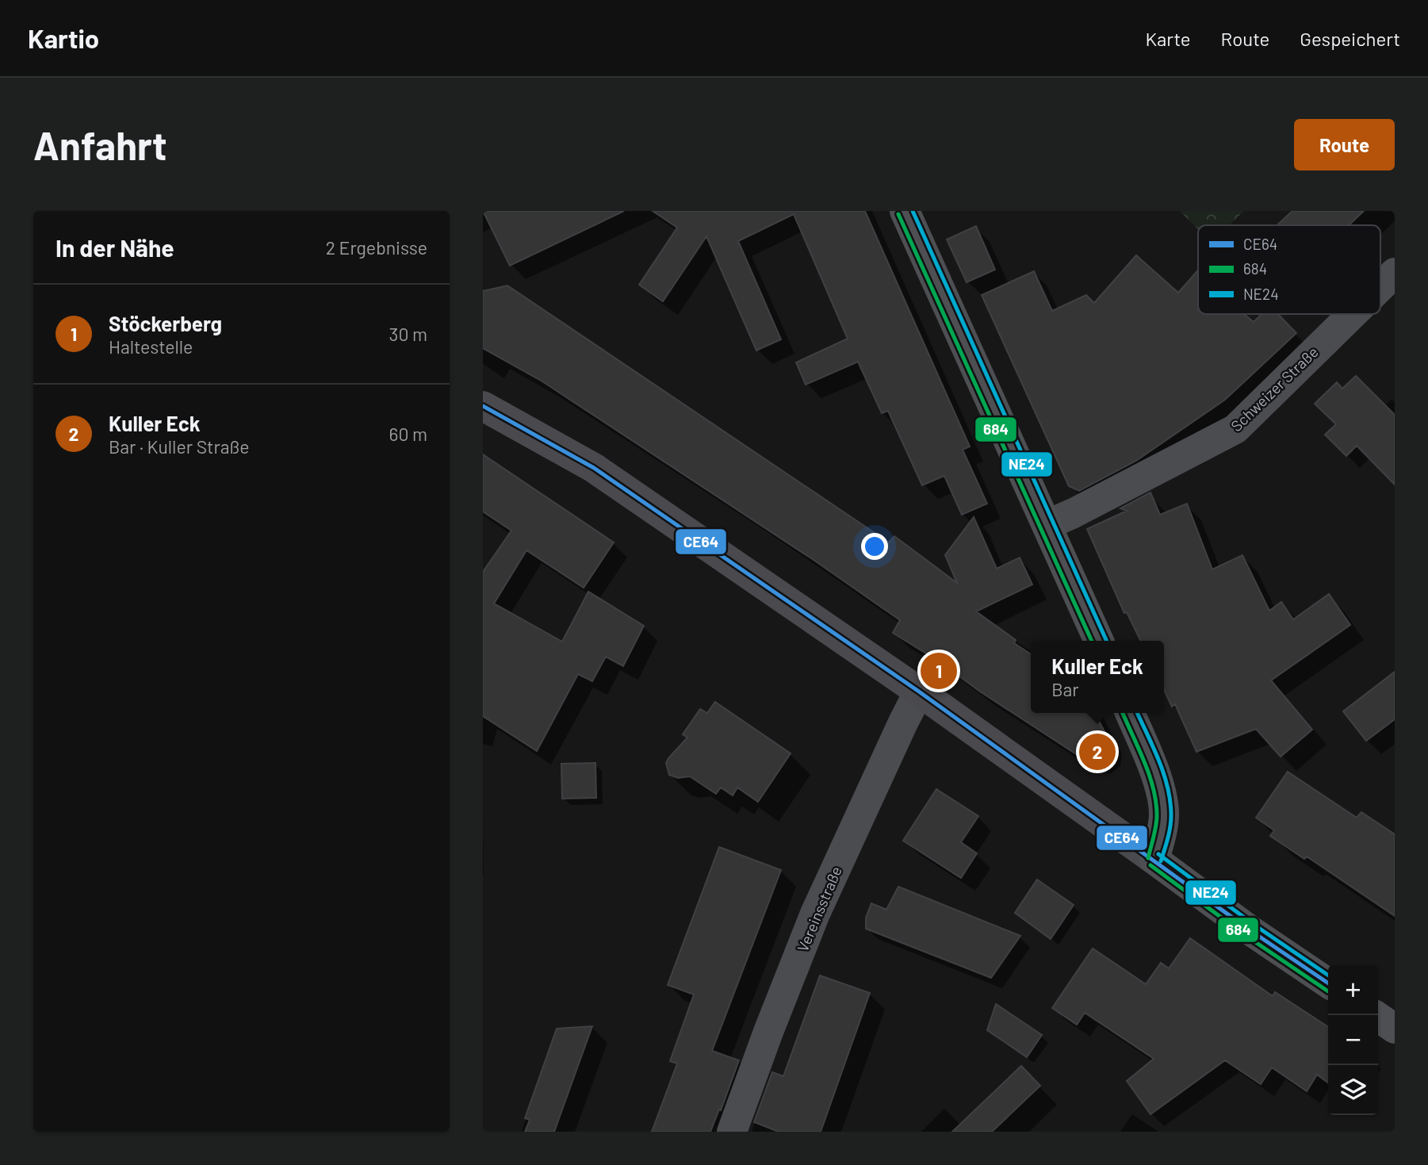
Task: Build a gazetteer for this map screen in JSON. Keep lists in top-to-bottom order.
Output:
{
  "streets": {
    "street": ["Schweizer Straße", "Vereinsstraße"]
  },
  "lines": ["transit line NE24", "transit line 684", "transit line CE64"],
  "legend": ["CE64", "684", "NE24"],
  "page": {
    "header": "Kartio",
    "nav": ["Karte", "Route", "Gespeichert"],
    "buttons": "Route",
    "title": "Anfahrt",
    "heading": ["In der Nähe", "2 Ergebnisse"],
    "list": [
      {
        "mark": "1",
        "name": "Stöckerberg",
        "note": "Haltestelle",
        "value": "30 m"
      },
      {
        "mark": "2",
        "name": "Kuller Eck",
        "note": "Bar · Kuller Straße",
        "value": "60 m"
      }
    ],
    "popup": ["Kuller Eck", "Bar"],
    "pins": ["1", "2"],
    "map_buttons": ["+", "−"]
  }
}
